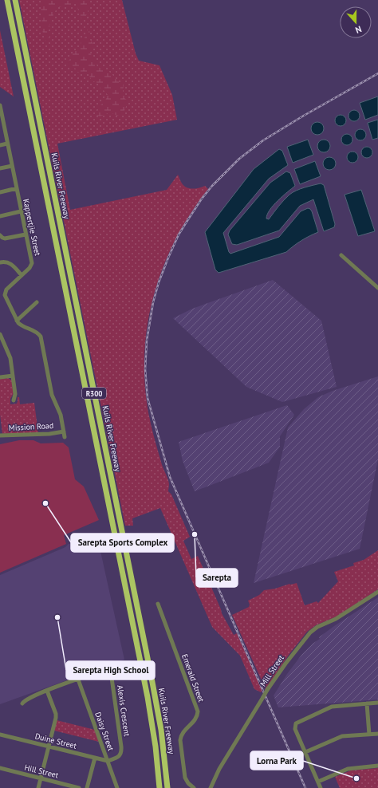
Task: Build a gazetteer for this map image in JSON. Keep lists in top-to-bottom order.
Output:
{
  "streets": {
    "highway": ["Kuils River Freeway", "R300"],
    "street": [
      "Kappertjie Street",
      "Mission Road",
      "Mill Street",
      "Emerald Street",
      "Alexis Crescent",
      "Daisy Street",
      "Duine Street",
      "Hill Street"
    ]
  },
  "crossings": [
    ["Alexis Crescent", "Daisy Street"],
    ["Alexis Crescent", "Duine Street"],
    ["Daisy Street", "Duine Street"]
  ],
  "places": [
    "Sarepta Sports Complex",
    "Sarepta",
    "Sarepta High School",
    "Lorna Park"
  ],
  "north": "bottom"
}
